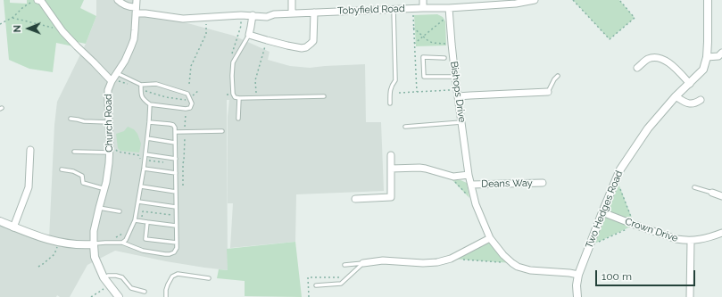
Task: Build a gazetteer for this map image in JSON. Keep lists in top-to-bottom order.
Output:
{
  "streets": {
    "street": [
      "Tobyfield Road",
      "Bishops Drive",
      "Church Road",
      "Deans Way",
      "Two Hedges Road",
      "Crown Drive"
    ]
  },
  "crossings": [
    ["Tobyfield Road", "Bishops Drive"],
    ["Tobyfield Road", "Church Road"],
    ["Bishops Drive", "Deans Way"],
    ["Bishops Drive", "Two Hedges Road"],
    ["Two Hedges Road", "Crown Drive"]
  ],
  "scale_bar": "100 m",
  "north": "left"
}
